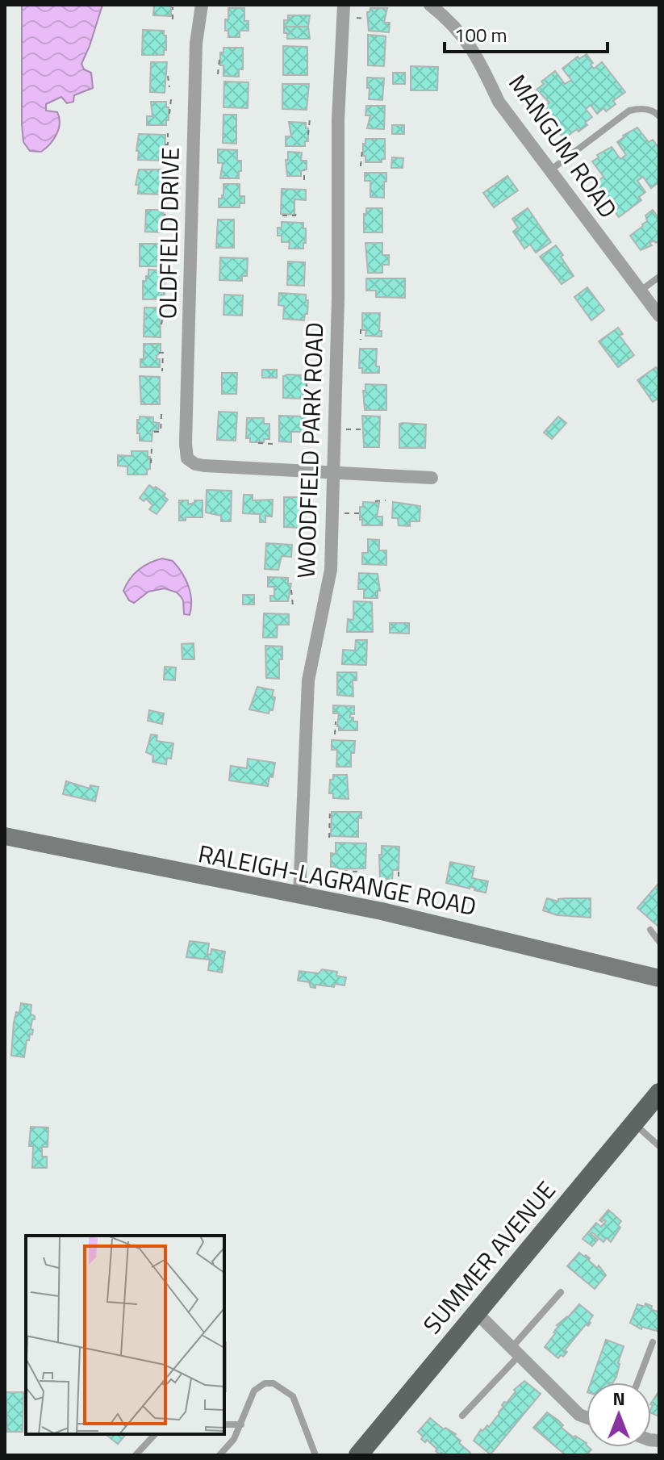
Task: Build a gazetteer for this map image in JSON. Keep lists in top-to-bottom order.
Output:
{
  "streets": {
    "main road": ["RALEIGH-LAGRANGE ROAD", "SUMMER AVENUE"],
    "street": ["MANGUM ROAD", "OLDFIELD DRIVE", "WOODFIELD PARK ROAD"]
  },
  "crossings": [
    ["OLDFIELD DRIVE", "WOODFIELD PARK ROAD"],
    ["WOODFIELD PARK ROAD", "RALEIGH-LAGRANGE ROAD"]
  ],
  "scale_bar": "100 m",
  "north": "top"
}
